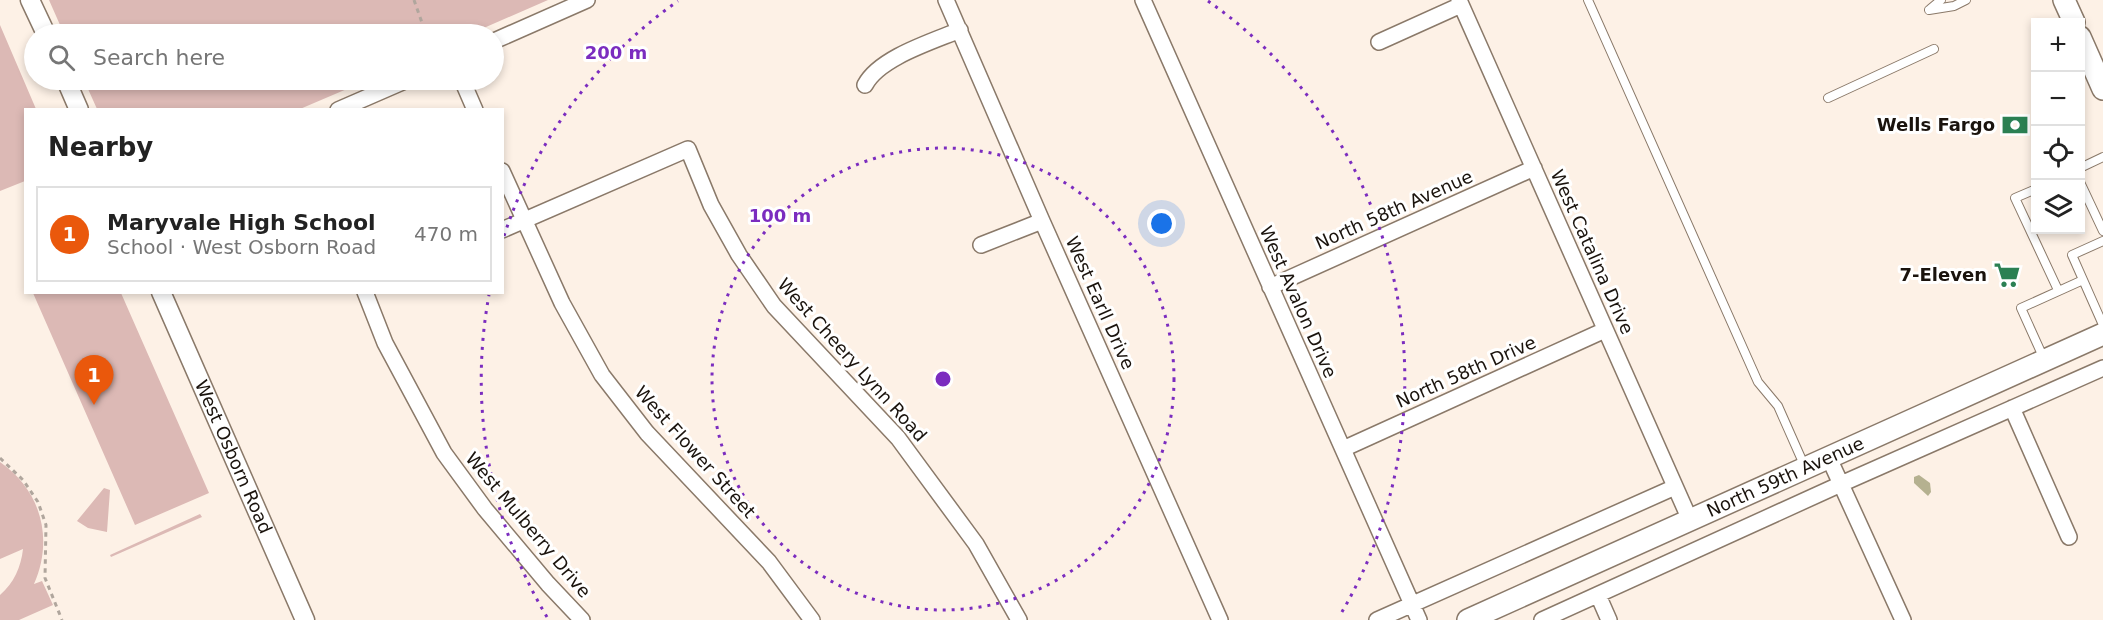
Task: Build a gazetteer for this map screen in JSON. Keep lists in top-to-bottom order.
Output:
{
  "streets": {
    "main road": ["North 59th Avenue"],
    "street": [
      "North 58th Avenue",
      "West Catalina Drive",
      "West Avalon Drive",
      "West Earll Drive",
      "West Cheery Lynn Road",
      "North 58th Drive",
      "West Flower Street",
      "West Osborn Road",
      "West Mulberry Drive"
    ]
  },
  "crossings": [
    ["North 58th Avenue", "West Catalina Drive"],
    ["North 58th Avenue", "West Avalon Drive"],
    ["West Catalina Drive", "North 58th Drive"],
    ["West Catalina Drive", "North 59th Avenue"],
    ["West Avalon Drive", "North 58th Drive"],
    ["West Cheery Lynn Road", "West Flower Street"]
  ],
  "places": {
    "bank": ["Wells Fargo"],
    "supermarket": ["7-Eleven"]
  },
  "page": {
    "map_buttons": ["+", "−"],
    "search": "Search here",
    "heading": "Nearby",
    "list": [
      {
        "mark": "1",
        "name": "Maryvale High School",
        "note": "School · West Osborn Road",
        "value": "470 m"
      }
    ],
    "pins": "1"
  },
  "rings": ["200 m", "100 m"]
}
